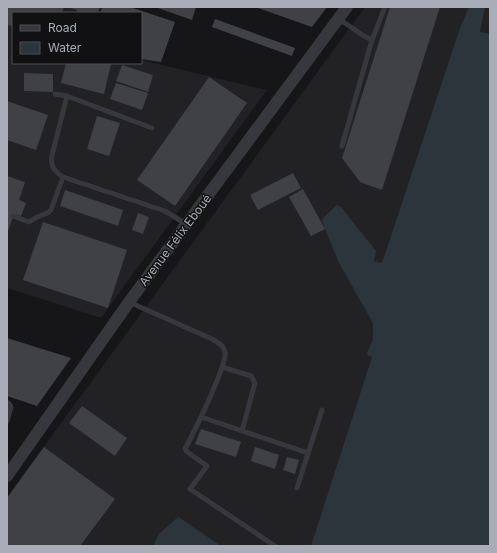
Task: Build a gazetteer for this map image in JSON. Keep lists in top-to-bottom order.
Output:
{
  "streets": {
    "street": ["Avenue Félix Eboué"]
  },
  "legend": ["Road", "Water"]
}
